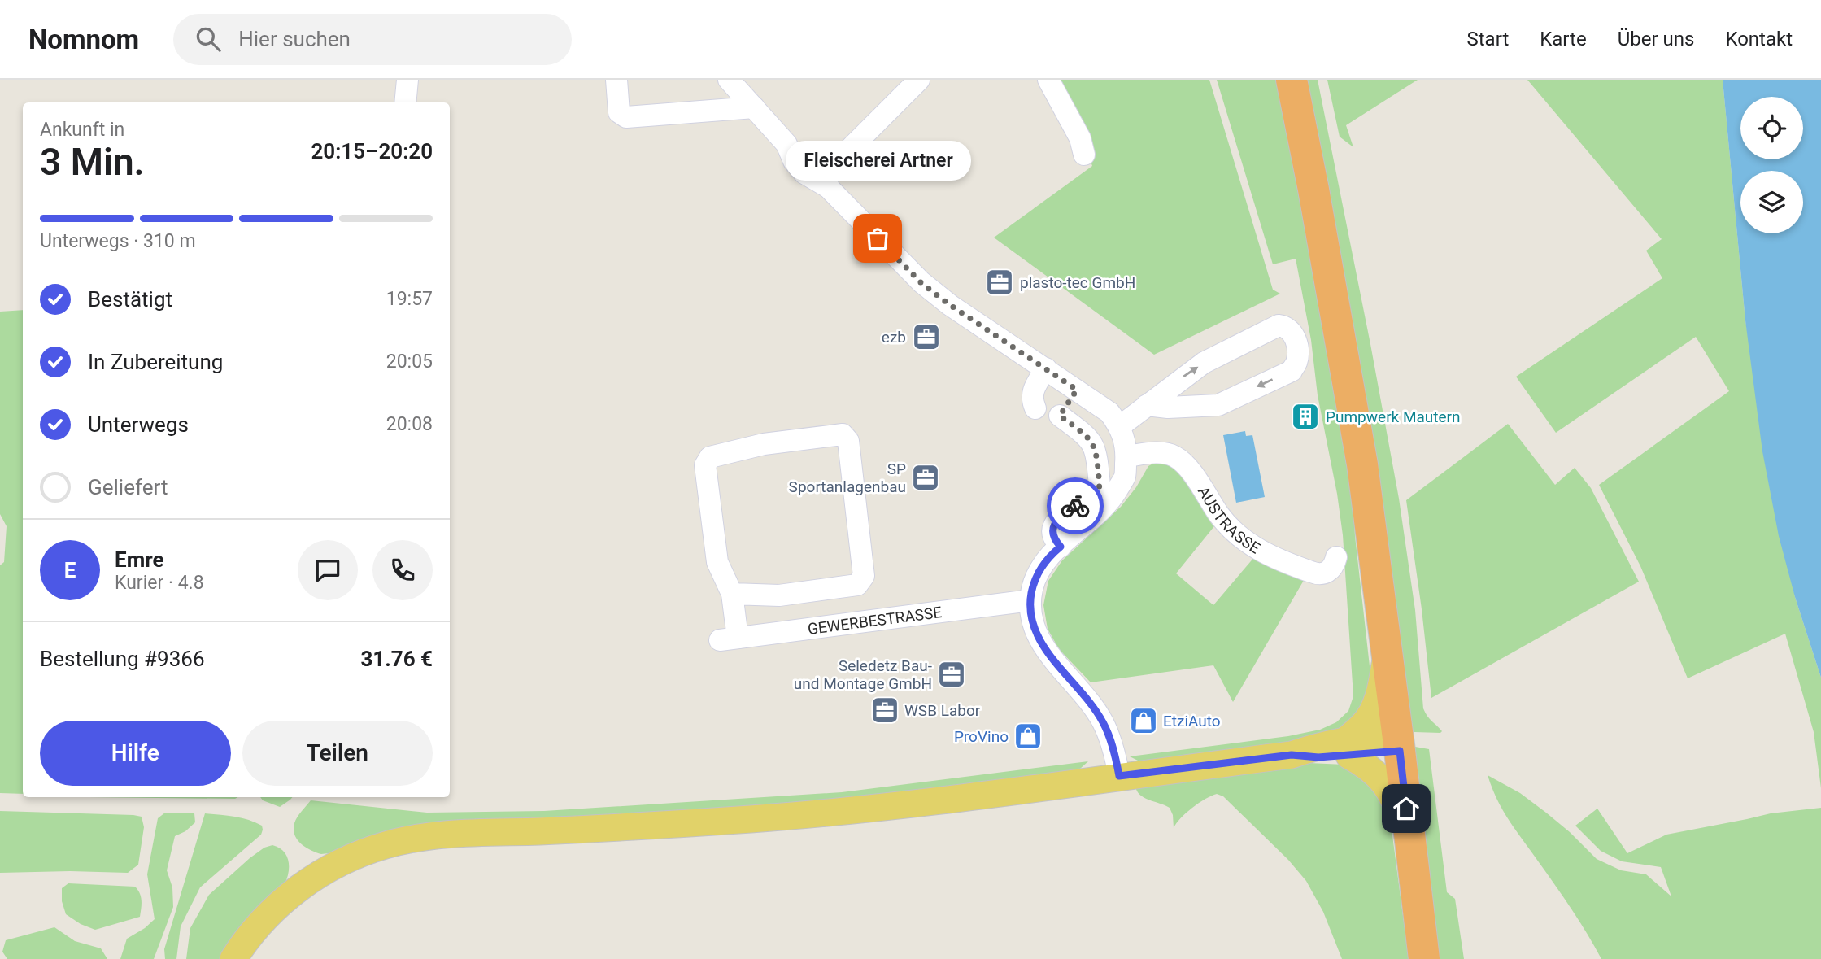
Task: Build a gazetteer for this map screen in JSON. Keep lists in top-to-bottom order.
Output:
{
  "streets": {
    "street": ["AUSTRASSE", "GEWERBESTRASSE"]
  },
  "places": {
    "other": ["Fleischerei Artner"],
    "office": [
      "plasto-tec GmbH",
      "ezb",
      "SP Sportanlagenbau",
      "Seledetz Bau- und Montage GmbH",
      "WSB Labor"
    ],
    "building": ["Pumpwerk Mautern"],
    "shop": ["EtziAuto", "ProVino"]
  },
  "page": {
    "header": "Nomnom",
    "search": "Hier suchen",
    "nav": [
      "Start",
      "Karte",
      "Über uns",
      "Kontakt"
    ],
    "heading": ["3 Min.", "Ankunft in", "20:15–20:20"],
    "panel": [
      "Emre",
      "Kurier · 4.8",
      "Bestellung #9366",
      "31.76 €"
    ],
    "bubble": "Fleischerei Artner",
    "bar": "Unterwegs · 310 m",
    "list": [
      ["Bestätigt", "19:57"],
      ["In Zubereitung", "20:05"],
      ["Unterwegs", "20:08"],
      "Geliefert"
    ],
    "round": "E",
    "buttons": ["Hilfe", "Teilen"]
  }
}
